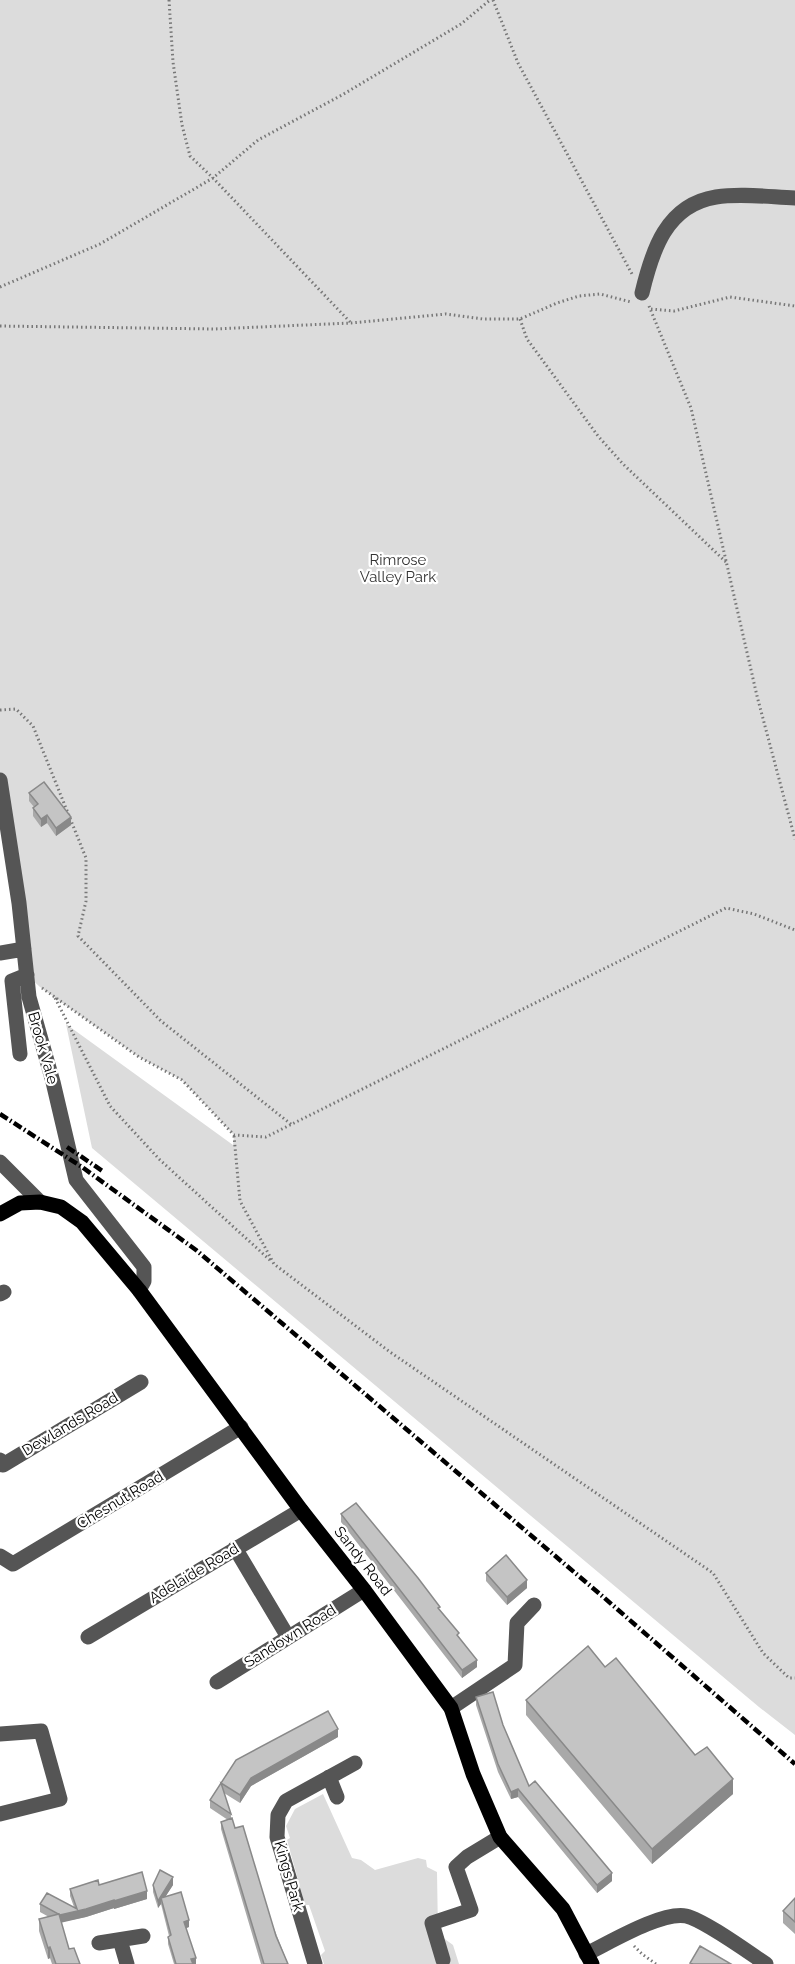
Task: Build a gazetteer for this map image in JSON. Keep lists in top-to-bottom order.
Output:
{
  "streets": {
    "main road": ["Sandy Road"],
    "street": [
      "Brook Vale",
      "Dewlands Road",
      "Chesnut Road",
      "Adelaide Road",
      "Sandown Road",
      "Kings Park"
    ]
  },
  "crossings": [
    ["Brook Vale", "Sandy Road"],
    ["Chesnut Road", "Sandy Road"],
    ["Sandy Road", "Adelaide Road"],
    ["Sandy Road", "Sandown Road"]
  ],
  "parks": ["Rimrose Valley Park"]
}
